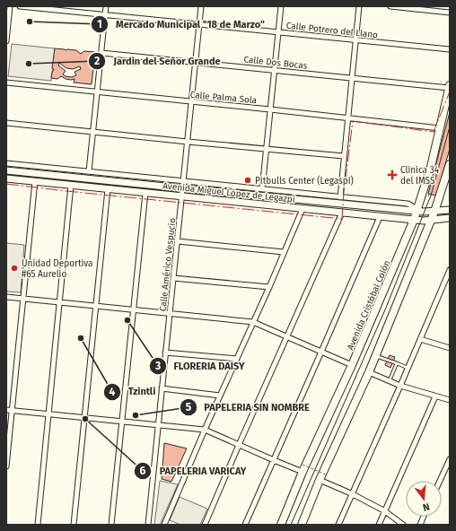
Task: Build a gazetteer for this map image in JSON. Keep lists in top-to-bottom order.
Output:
{
  "streets": {
    "main road": ["Avenida Miguel López de Legazpi", "Avenida Cristóbal Colón"],
    "street": [
      "Calle Potrero del Llano",
      "Calle Dos Bocas",
      "Calle Palma Sola",
      "Calle Américo Vespucio"
    ]
  },
  "crossings": [
    ["Calle Potrero del Llano", "Calle Américo Vespucio"],
    ["Calle Dos Bocas", "Calle Américo Vespucio"],
    ["Calle Dos Bocas", "Avenida Cristóbal Colón"],
    ["Calle Palma Sola", "Calle Américo Vespucio"],
    ["Calle Palma Sola", "Avenida Cristóbal Colón"],
    ["Avenida Miguel López de Legazpi", "Calle Américo Vespucio"],
    ["Avenida Miguel López de Legazpi", "Avenida Cristóbal Colón"]
  ],
  "places": {
    "other": [
      "Mercado Municipal \"18 de Marzo\"",
      "Jardin del Señor Grande",
      "Pitbulls Center (Legaspi)",
      "Unidad Deportiva #65 Aurelio",
      "FLORERIA DAISY",
      "Tzintli",
      "PAPELERIA SIN NOMBRE",
      "PAPELERIA VARICAY"
    ],
    "health": ["Clinica 34 del IMSS"]
  },
  "north": "bottom"
}
